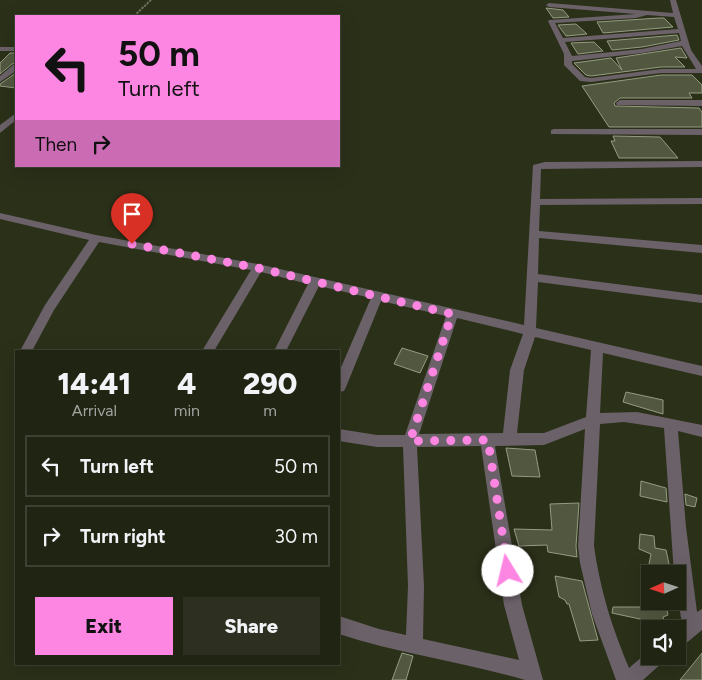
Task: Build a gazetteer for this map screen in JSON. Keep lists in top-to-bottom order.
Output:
{
  "north": "left",
  "page": {
    "turn": ["50 m", "Turn left"],
    "then": "Then",
    "eta": [
      "14:41",
      "Arrival",
      "4",
      "min",
      "290",
      "m"
    ],
    "list": [
      {
        "name": "Turn left",
        "value": "50 m"
      },
      {
        "name": "Turn right",
        "value": "30 m"
      }
    ],
    "buttons": ["Exit", "Share"]
  }
}
